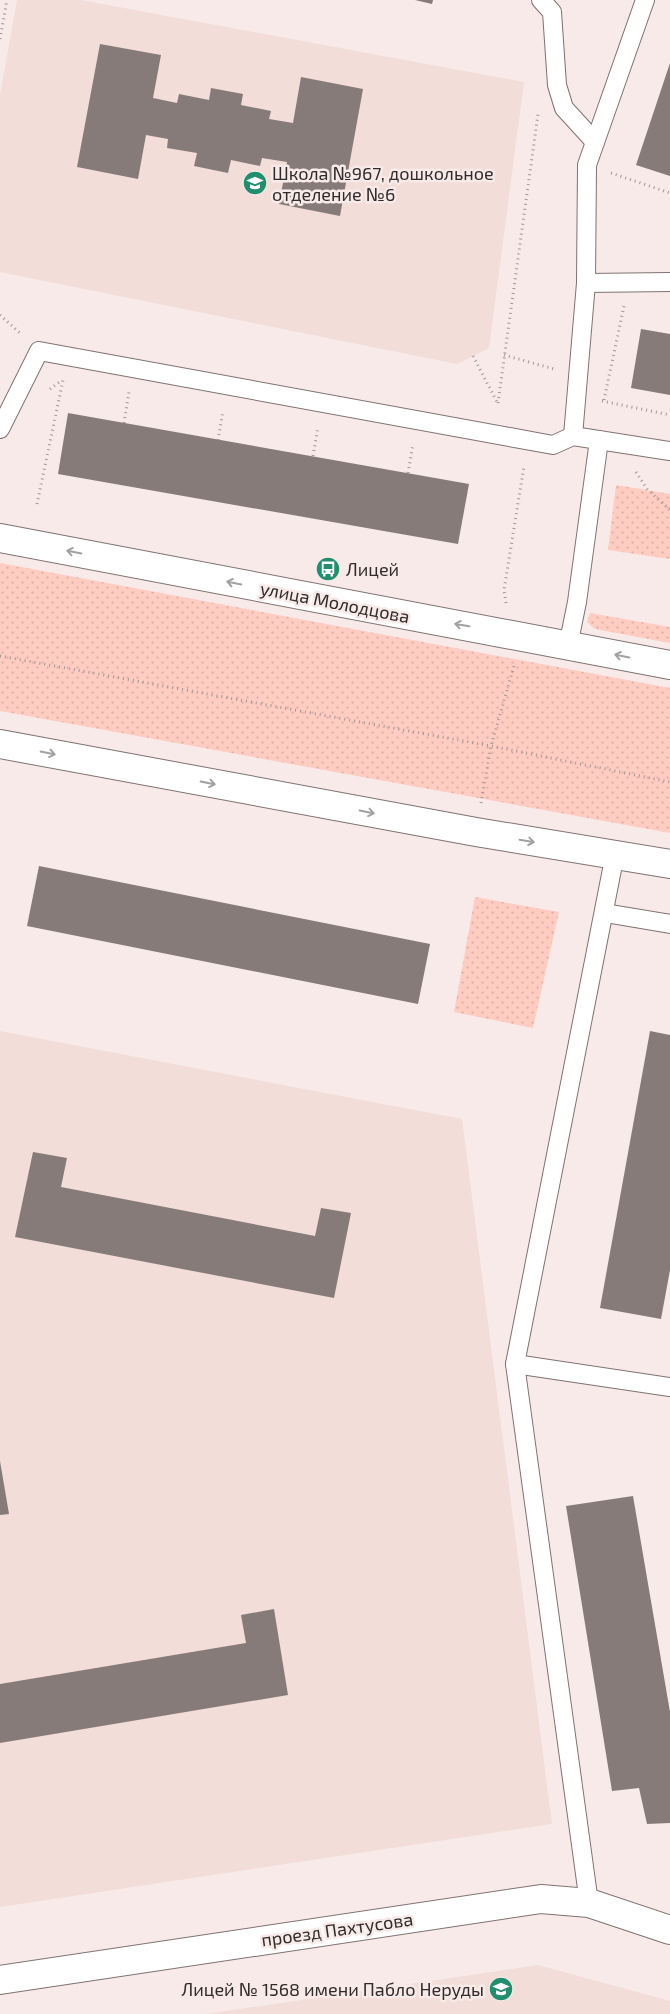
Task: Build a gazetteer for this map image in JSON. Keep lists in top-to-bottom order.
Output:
{
  "streets": {
    "street": ["улица Молодцова", "проезд Пахтусова"]
  },
  "places": {
    "school or university": ["Школа №967, дошкольное отделение №6", "Лицей № 1568 имени Пабло Неруды"],
    "bus stop": ["Лицей"]
  }
}
